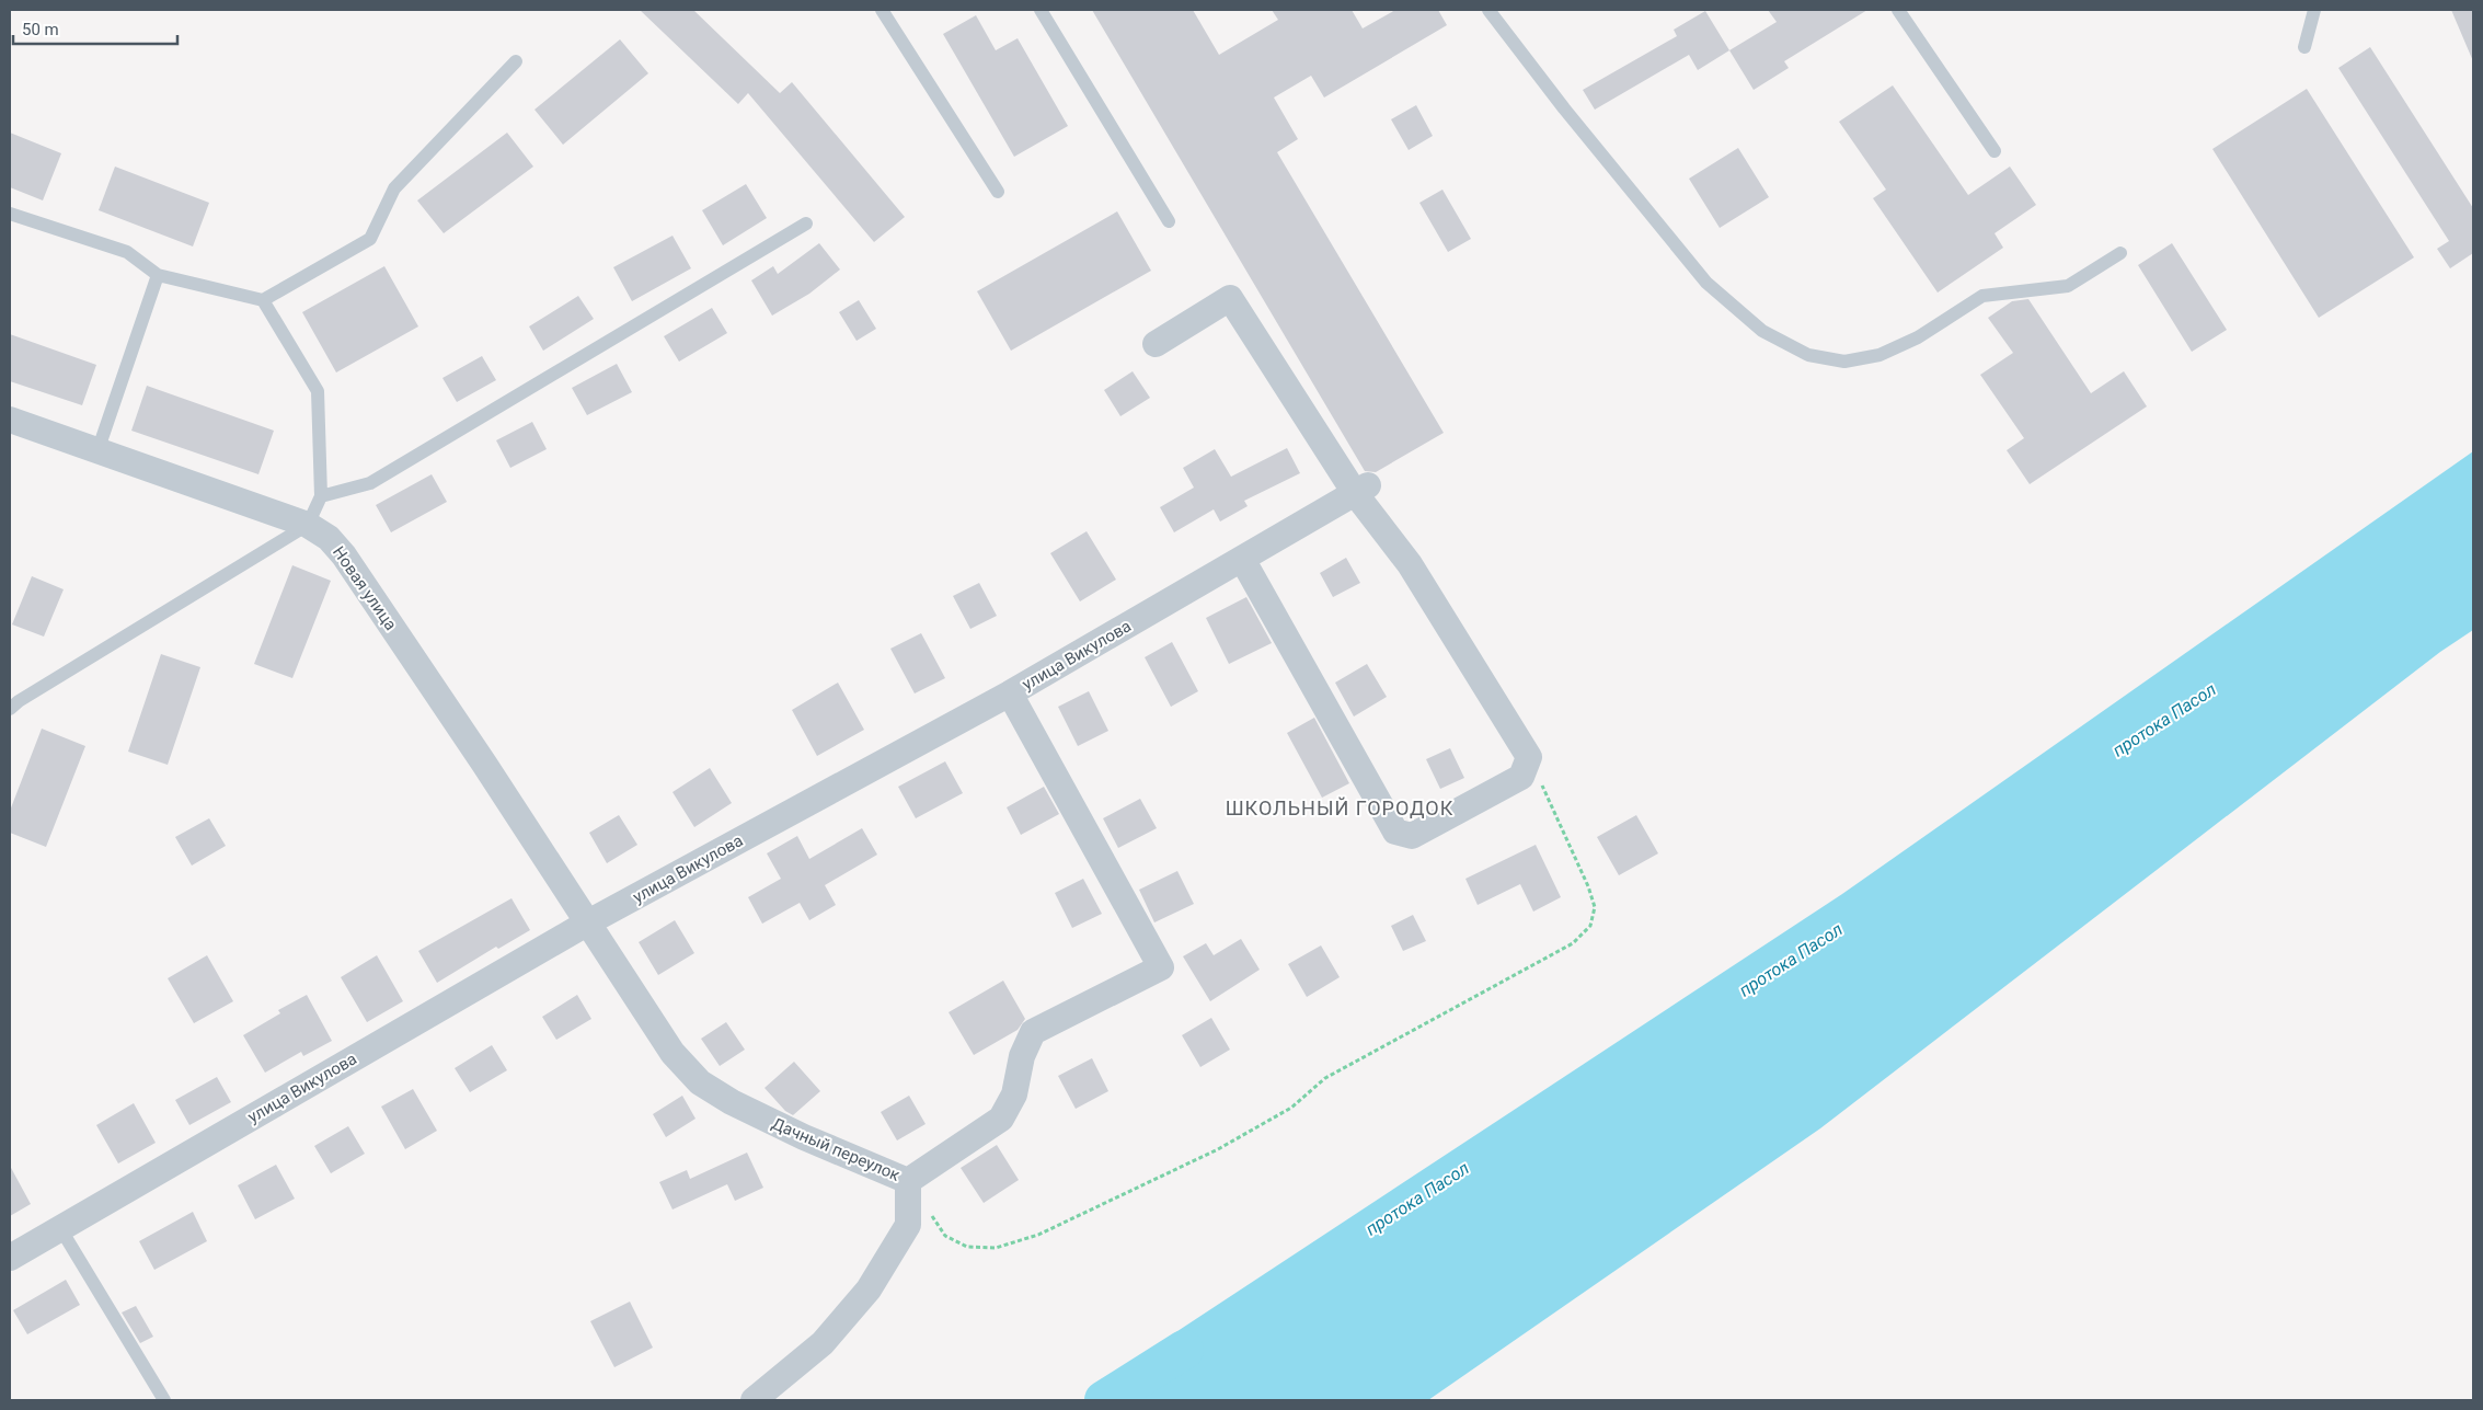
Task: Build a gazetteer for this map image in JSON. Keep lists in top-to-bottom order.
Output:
{
  "streets": {
    "street": ["Новая улица", "улица Викулова", "Дачный переулок"]
  },
  "crossings": [
    ["Новая улица", "улица Викулова"],
    ["Новая улица", "Дачный переулок"],
    ["улица Викулова", "Дачный переулок"]
  ],
  "districts": ["ШКОЛЬНЫЙ ГОРОДОК"],
  "water": ["протока Пасол"],
  "scale_bar": "50 m"
}
